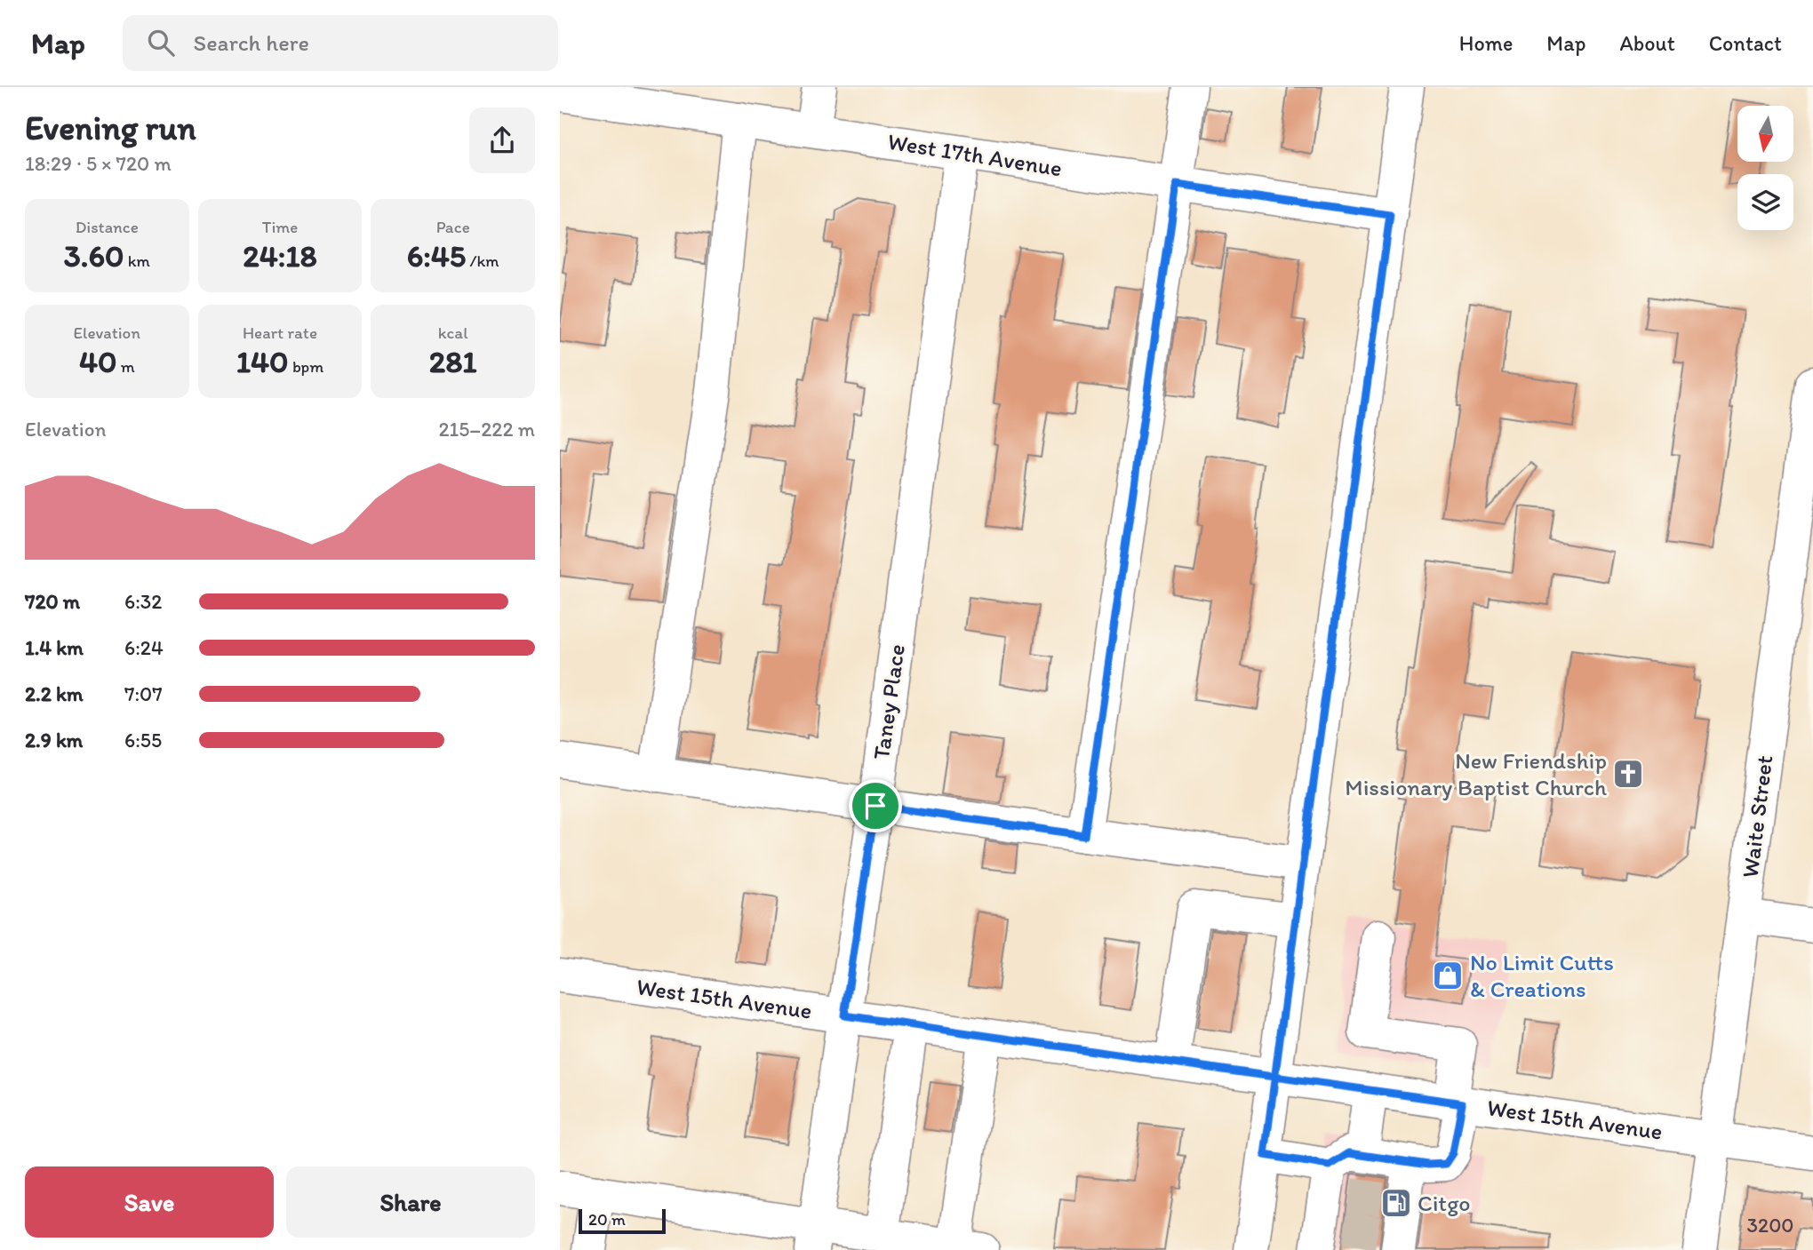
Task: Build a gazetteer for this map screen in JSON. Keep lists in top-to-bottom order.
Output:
{
  "streets": {
    "street": [
      "West 17th Avenue",
      "Taney Place",
      "Waite Street",
      "West 15th Avenue"
    ]
  },
  "crossings": [
    ["West 17th Avenue", "Taney Place"],
    ["Taney Place", "West 15th Avenue"],
    ["Waite Street", "West 15th Avenue"]
  ],
  "places": {
    "church": ["New Friendship Missionary Baptist Church"],
    "shop": ["No Limit Cutts & Creations"],
    "fuel station": ["Citgo"]
  },
  "house_numbers": ["3200"],
  "scale_bar": "20 m",
  "north": "bottom",
  "page": {
    "header": "Map",
    "search": "Search here",
    "nav": [
      "Home",
      "Map",
      "About",
      "Contact"
    ],
    "heading": ["Evening run", "18:29 · 5 × 720 m"],
    "stats": [
      ["Distance", "3.60 km"],
      ["Time", "24:18"],
      ["Pace", "6:45 /km"],
      ["Elevation", "40 m"],
      ["Heart rate", "140 bpm"],
      ["kcal", "281"]
    ],
    "chart": ["Elevation", "215–222 m"],
    "list": [
      {
        "name": "720 m",
        "note": "6:32"
      },
      {
        "name": "1.4 km",
        "note": "6:24"
      },
      {
        "name": "2.2 km",
        "note": "7:07"
      },
      {
        "name": "2.9 km",
        "note": "6:55"
      }
    ],
    "buttons": ["Save", "Share"],
    "scale": "20 m"
  }
}
